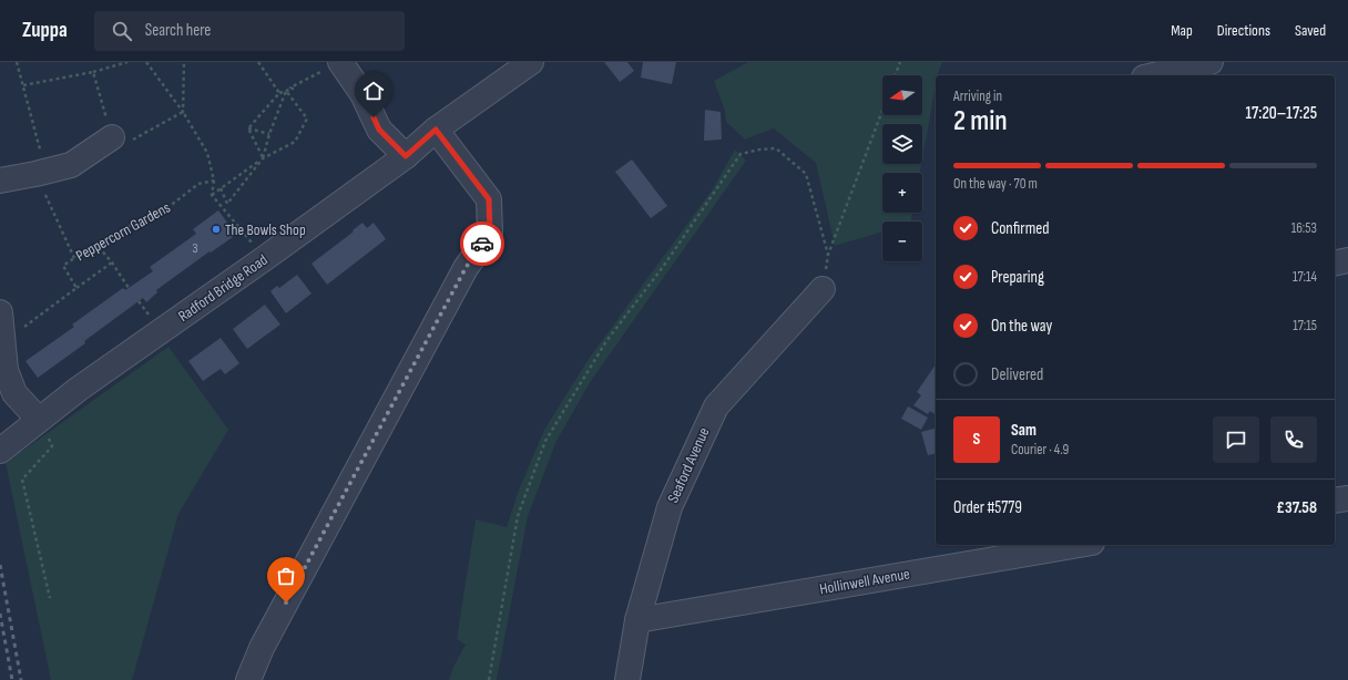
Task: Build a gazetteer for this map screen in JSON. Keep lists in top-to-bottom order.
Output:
{
  "streets": {
    "street": ["Radford Bridge Road", "Seaford Avenue", "Hollinwell Avenue"],
    "path": ["Peppercorn Gardens"]
  },
  "crossings": [
    ["Seaford Avenue", "Hollinwell Avenue"]
  ],
  "places": ["The Bowls Shop"],
  "house_numbers": ["3"],
  "north": "left",
  "page": {
    "header": "Zuppa",
    "search": "Search here",
    "nav": ["Map", "Directions", "Saved"],
    "map_buttons": ["+", "−"],
    "heading": ["2 min", "Arriving in", "17:20–17:25"],
    "panel": [
      "Sam",
      "Courier · 4.9",
      "Order #5779",
      "£37.58"
    ],
    "bar": "On the way · 70 m",
    "list": [
      ["Confirmed", "16:53"],
      ["Preparing", "17:14"],
      ["On the way", "17:15"],
      "Delivered"
    ],
    "round": "S"
  }
}
